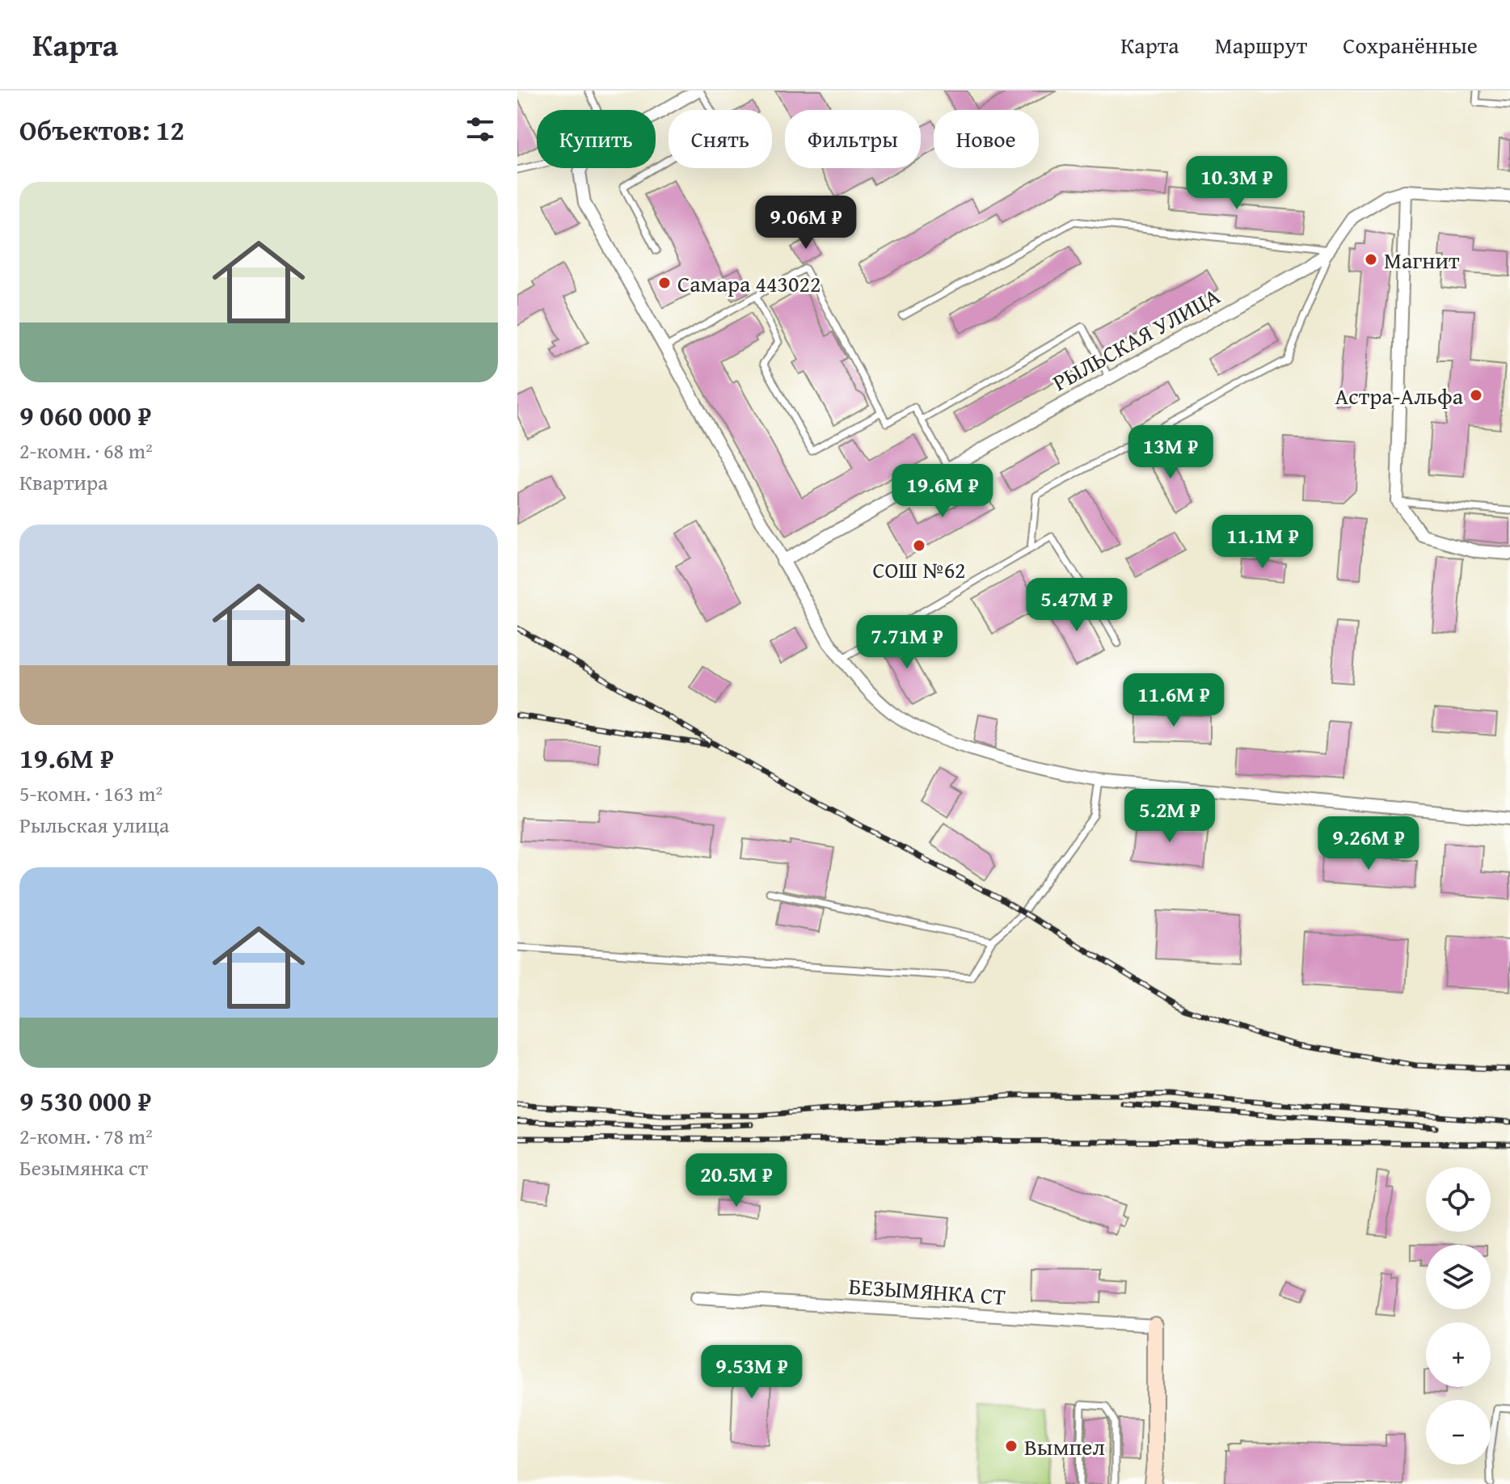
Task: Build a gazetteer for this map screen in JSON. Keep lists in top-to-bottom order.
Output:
{
  "streets": {
    "street": ["РЫЛЬСКАЯ УЛИЦА", "БЕЗЫМЯНКА СТ"]
  },
  "places": [
    "Магнит",
    "Самара 443022",
    "Астра-Альфа",
    "СОШ №62",
    "Вымпел"
  ],
  "page": {
    "header": "Карта",
    "nav": ["Карта", "Маршрут", "Сохранённые"],
    "heading": "Объектов: 12",
    "chip": [
      "Купить",
      "Снять",
      "Фильтры",
      "Новое"
    ],
    "price": [
      "10.3M ₽",
      "9.06M ₽",
      "13M ₽",
      "19.6M ₽",
      "11.1M ₽",
      "5.47M ₽",
      "7.71M ₽",
      "11.6M ₽",
      "5.2M ₽",
      "9.26M ₽",
      "20.5M ₽",
      "9.53M ₽"
    ],
    "list": [
      {
        "name": "9 060 000 ₽",
        "note": "2-комн. · 68 m² · Квартира"
      },
      {
        "name": "19.6M ₽",
        "note": "5-комн. · 163 m² · Рыльская улица"
      },
      {
        "name": "9 530 000 ₽",
        "note": "2-комн. · 78 m² · Безымянка ст"
      }
    ],
    "map_buttons": ["+", "−"]
  }
}
